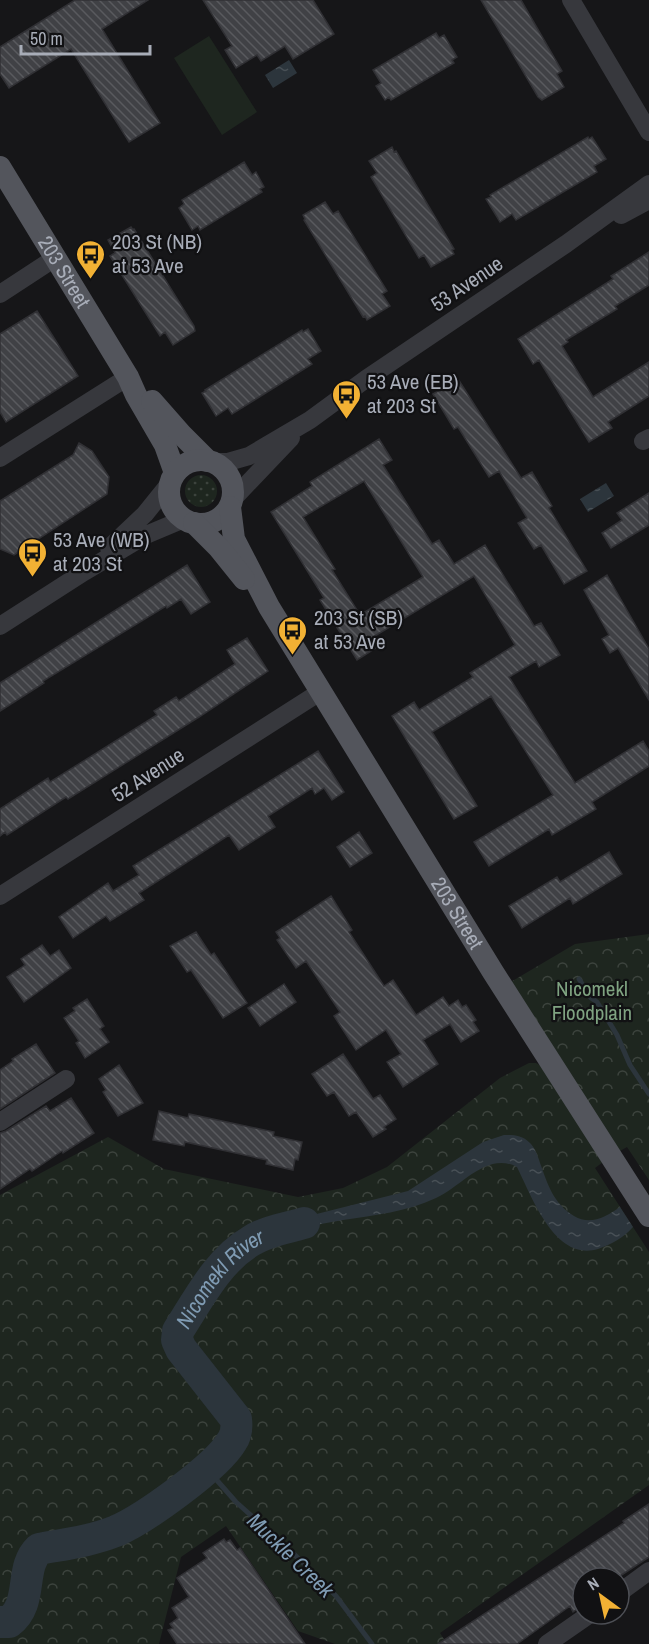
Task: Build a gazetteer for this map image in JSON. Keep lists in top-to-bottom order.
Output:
{
  "streets": {
    "main road": ["203 Street"],
    "street": ["53 Avenue", "52 Avenue"]
  },
  "crossings": [
    ["203 Street", "53 Avenue"],
    ["203 Street", "52 Avenue"]
  ],
  "water": ["Nicomekl River", "Muckle Creek"],
  "parks": ["Nicomekl Floodplain"],
  "places": {
    "bus stop": [
      "203 St (NB) at 53 Ave",
      "53 Ave (EB) at 203 St",
      "53 Ave (WB) at 203 St",
      "203 St (SB) at 53 Ave"
    ]
  },
  "scale_bar": "50 m",
  "north": "top left"
}
